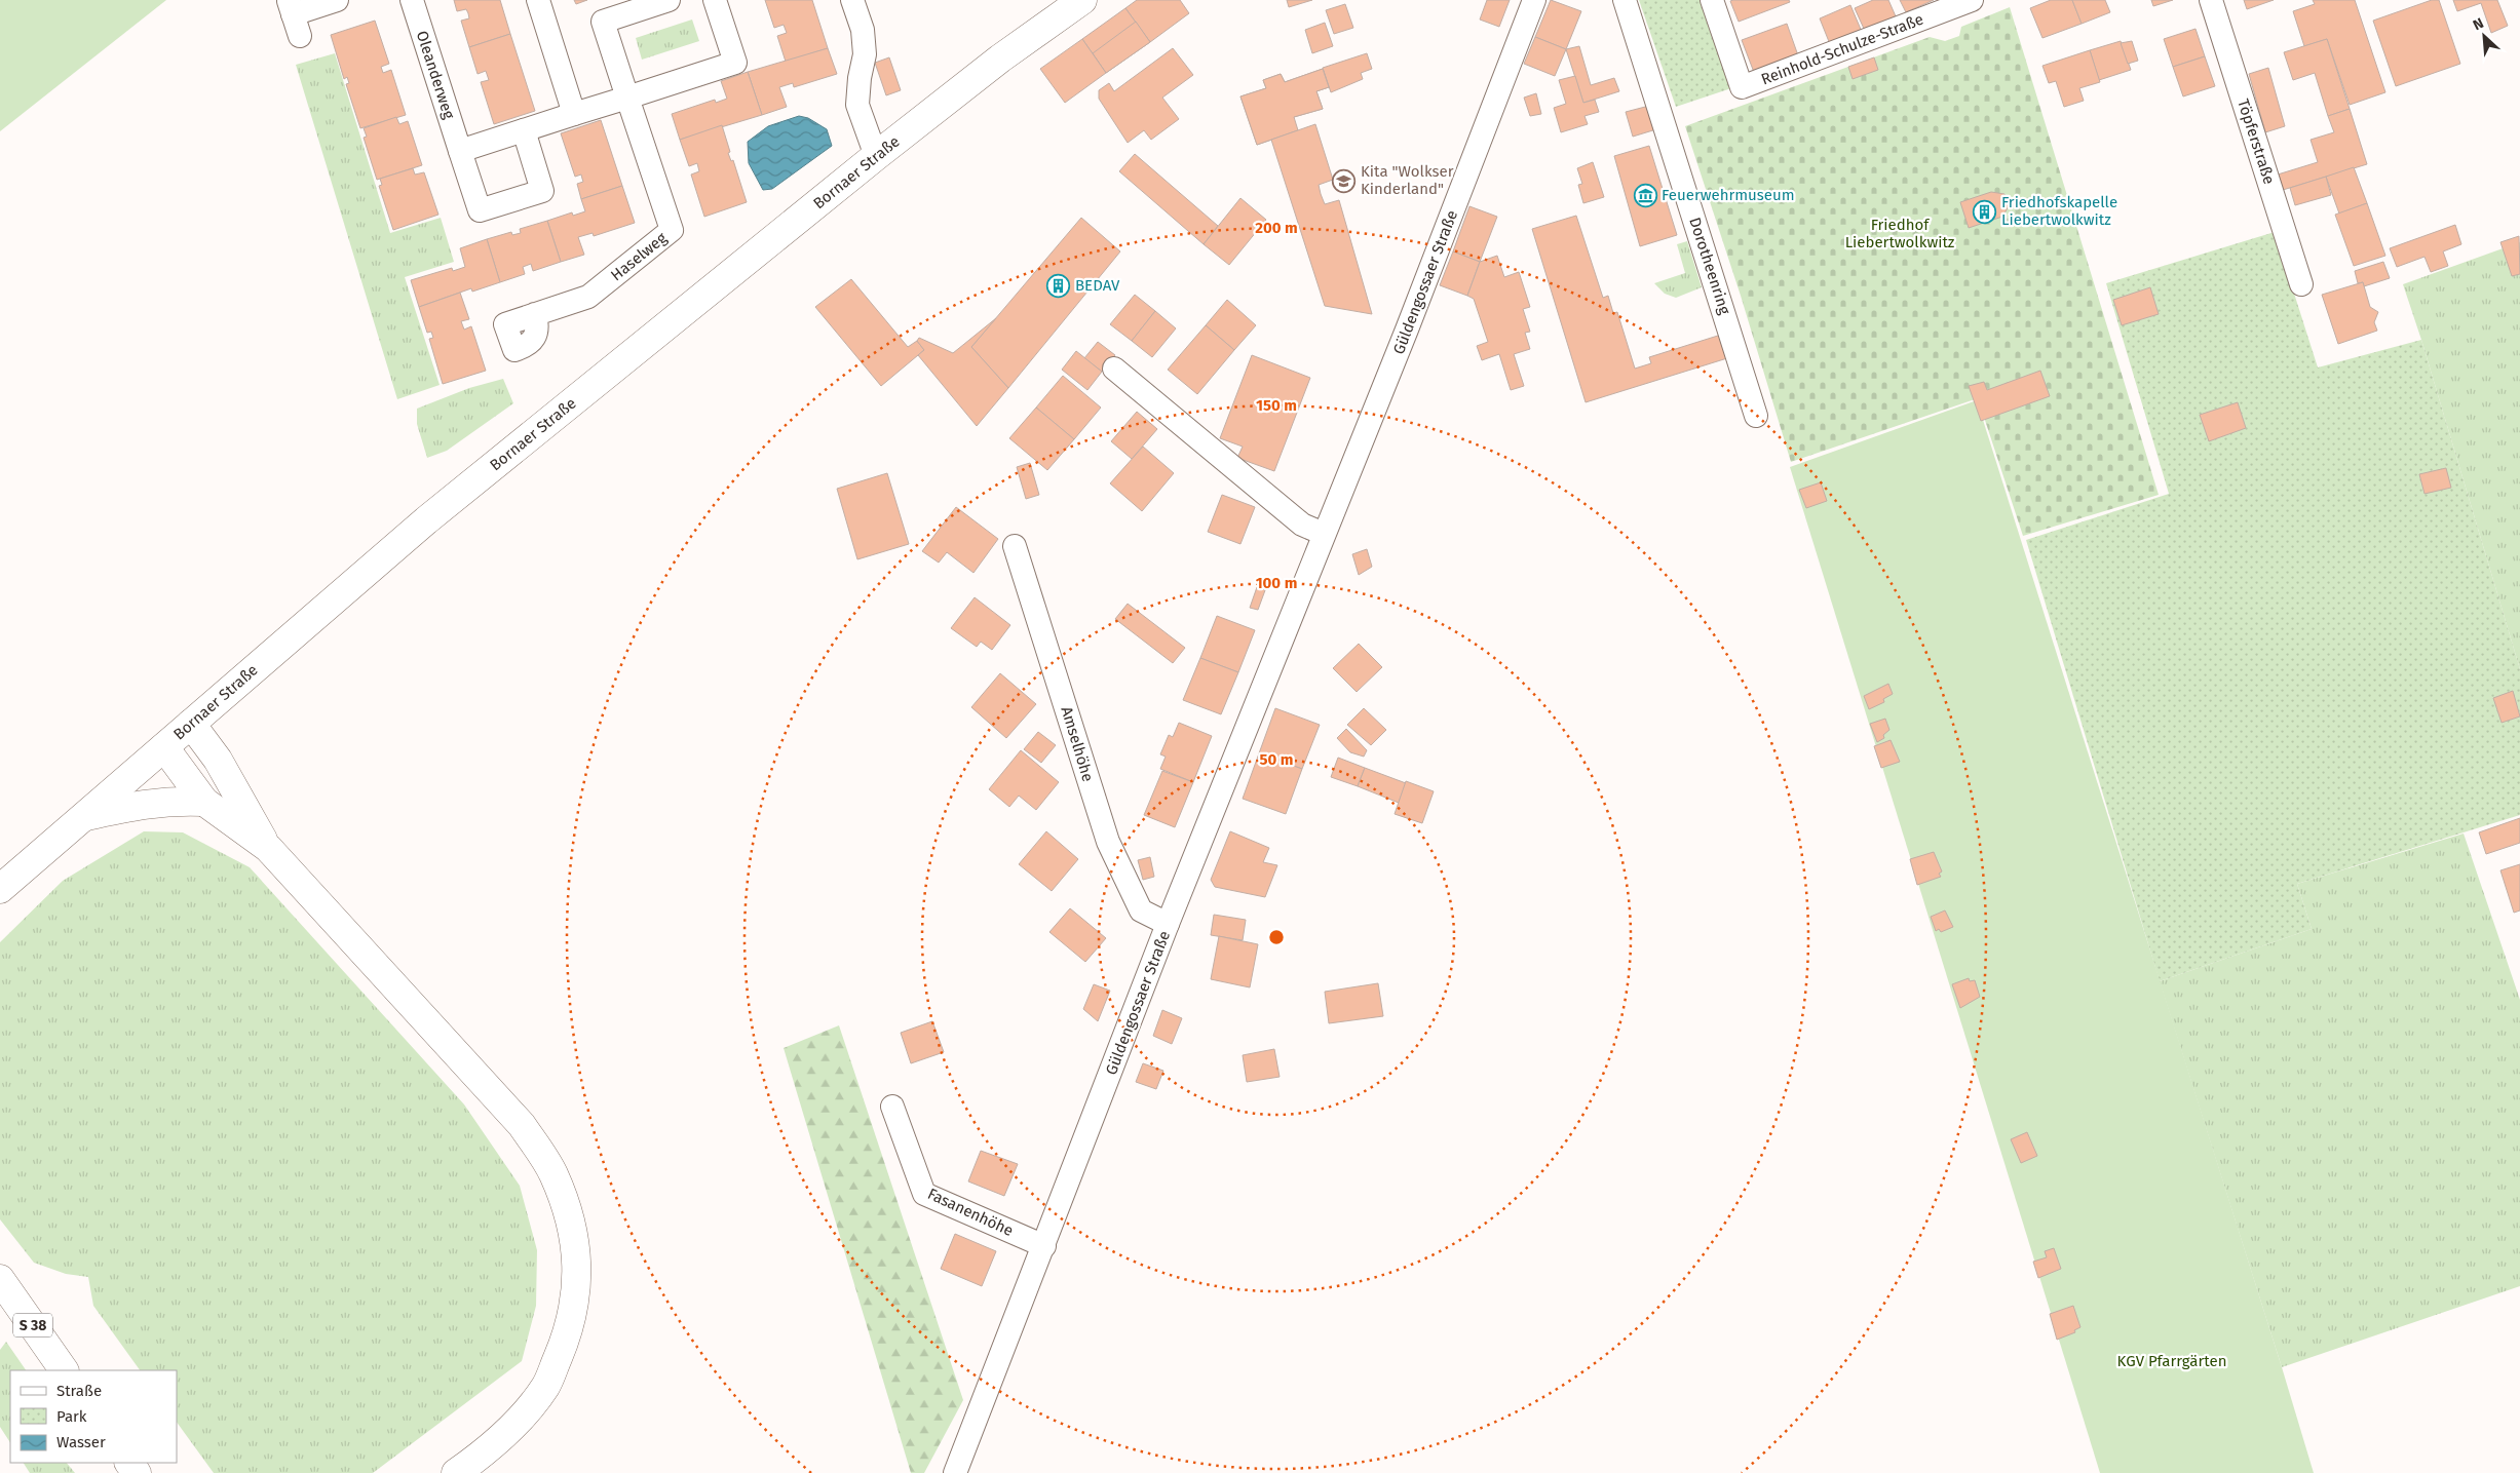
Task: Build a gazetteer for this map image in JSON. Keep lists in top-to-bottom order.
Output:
{
  "streets": {
    "main road": ["Bornaer Straße", "S 38"],
    "street": [
      "Reinhold-Schulze-Straße",
      "Oleanderweg",
      "Töpferstraße",
      "Haselweg",
      "Dorotheenring",
      "Güldengossaer Straße",
      "Amselhöhe",
      "Fasanenhöhe"
    ]
  },
  "crossings": [
    ["Güldengossaer Straße", "Amselhöhe"],
    ["Güldengossaer Straße", "Fasanenhöhe"]
  ],
  "parks": ["Friedhof Liebertwolkwitz", "KGV Pfarrgärten"],
  "places": {
    "school or university": ["Kita \"Wolkser Kinderland\""],
    "museum": ["Feuerwehrmuseum"],
    "building": ["Friedhofskapelle Liebertwolkwitz", "BEDAV"]
  },
  "legend": ["Straße", "Park", "Wasser"],
  "north": "top left",
  "rings": [
    "200 m",
    "150 m",
    "100 m",
    "50 m"
  ]
}
